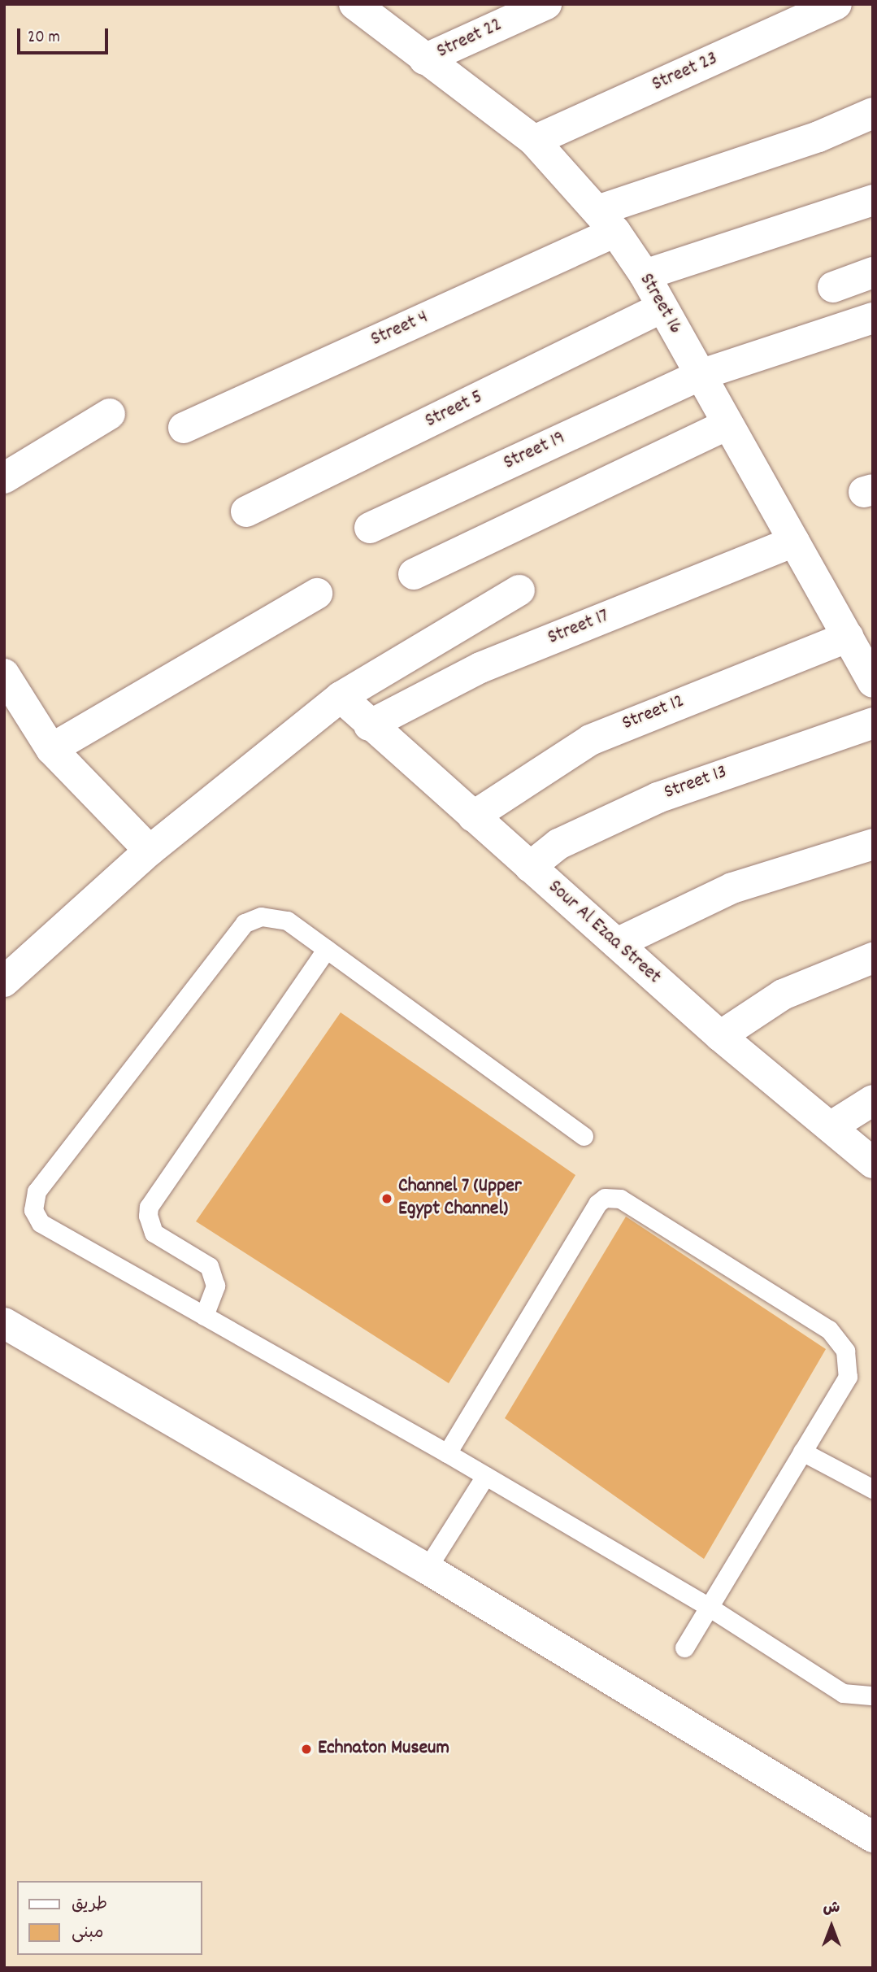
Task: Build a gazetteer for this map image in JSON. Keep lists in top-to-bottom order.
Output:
{
  "streets": {
    "street": [
      "Street 22",
      "Street 23",
      "Street 16",
      "Street 4",
      "Street 5",
      "Street 19",
      "Street 17",
      "Street 12",
      "Street 13",
      "Sour Al Ezaa Street"
    ]
  },
  "crossings": [
    ["Street 22", "Street 16"],
    ["Street 23", "Street 16"],
    ["Street 16", "Street 4"],
    ["Street 16", "Street 5"],
    ["Street 16", "Street 19"],
    ["Street 16", "Street 17"],
    ["Street 16", "Street 12"],
    ["Street 17", "Sour Al Ezaa Street"],
    ["Street 12", "Sour Al Ezaa Street"],
    ["Street 13", "Sour Al Ezaa Street"]
  ],
  "places": ["Channel 7 (Upper Egypt Channel)", "Echnaton Museum"],
  "legend": ["طريق", "مبنى"],
  "scale_bar": "20 m",
  "north": "top"
}
